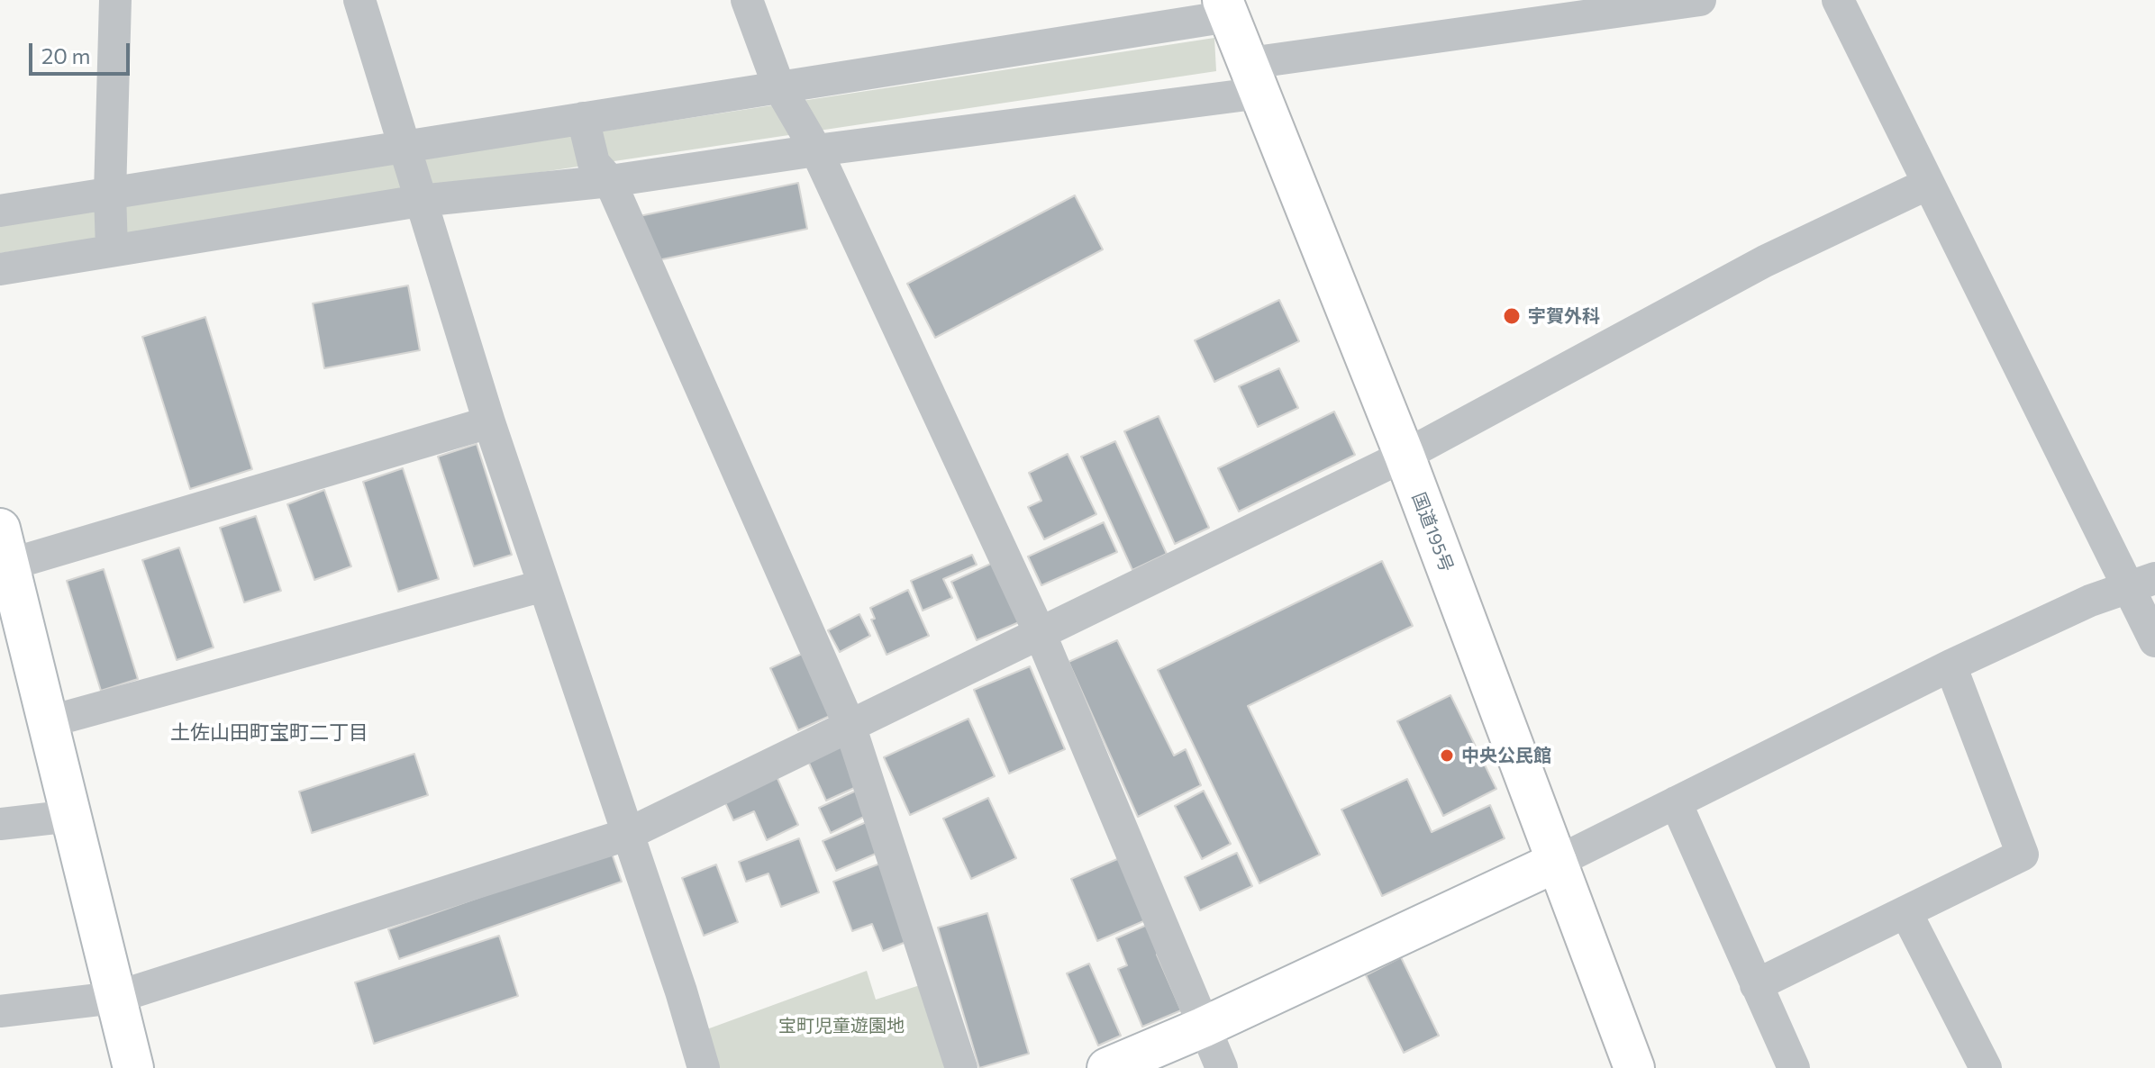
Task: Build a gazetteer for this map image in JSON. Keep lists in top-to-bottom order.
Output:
{
  "streets": {
    "main road": ["国道195号"]
  },
  "districts": ["土佐山田町宝町二丁目"],
  "parks": ["宝町児童遊園地"],
  "places": ["宇賀外科", "中央公民館"],
  "scale_bar": "20 m"
}
